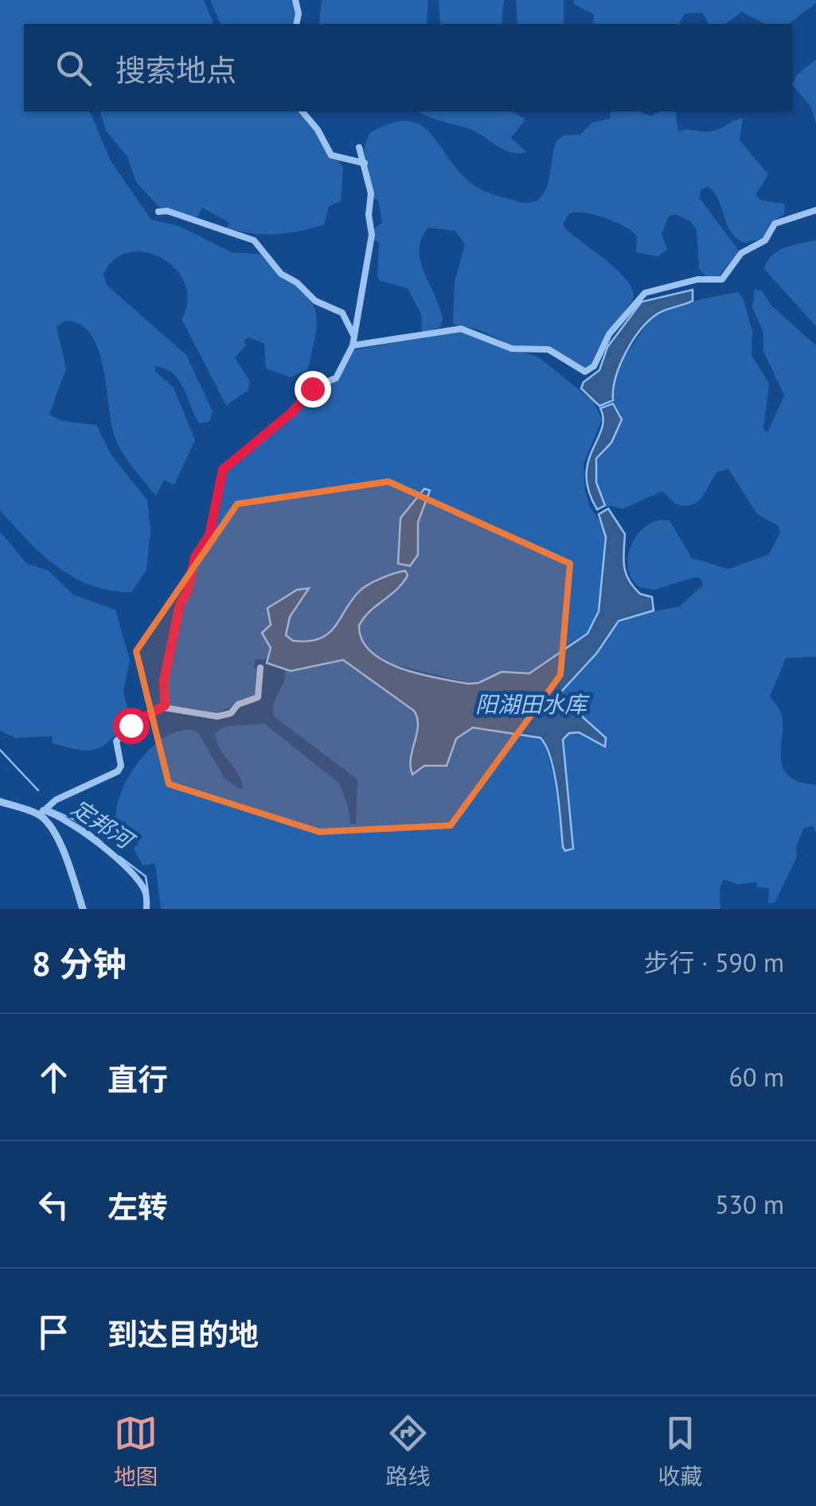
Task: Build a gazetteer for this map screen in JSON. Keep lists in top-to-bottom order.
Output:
{
  "water": ["阳湖田水库", "定邦河"],
  "page": {
    "search": "搜索地点",
    "heading": ["8 分钟", "步行 · 590 m"],
    "list": [
      ["直行", "60 m"],
      ["左转", "530 m"],
      "到达目的地"
    ],
    "nav": ["地图", "路线", "收藏"]
  }
}
